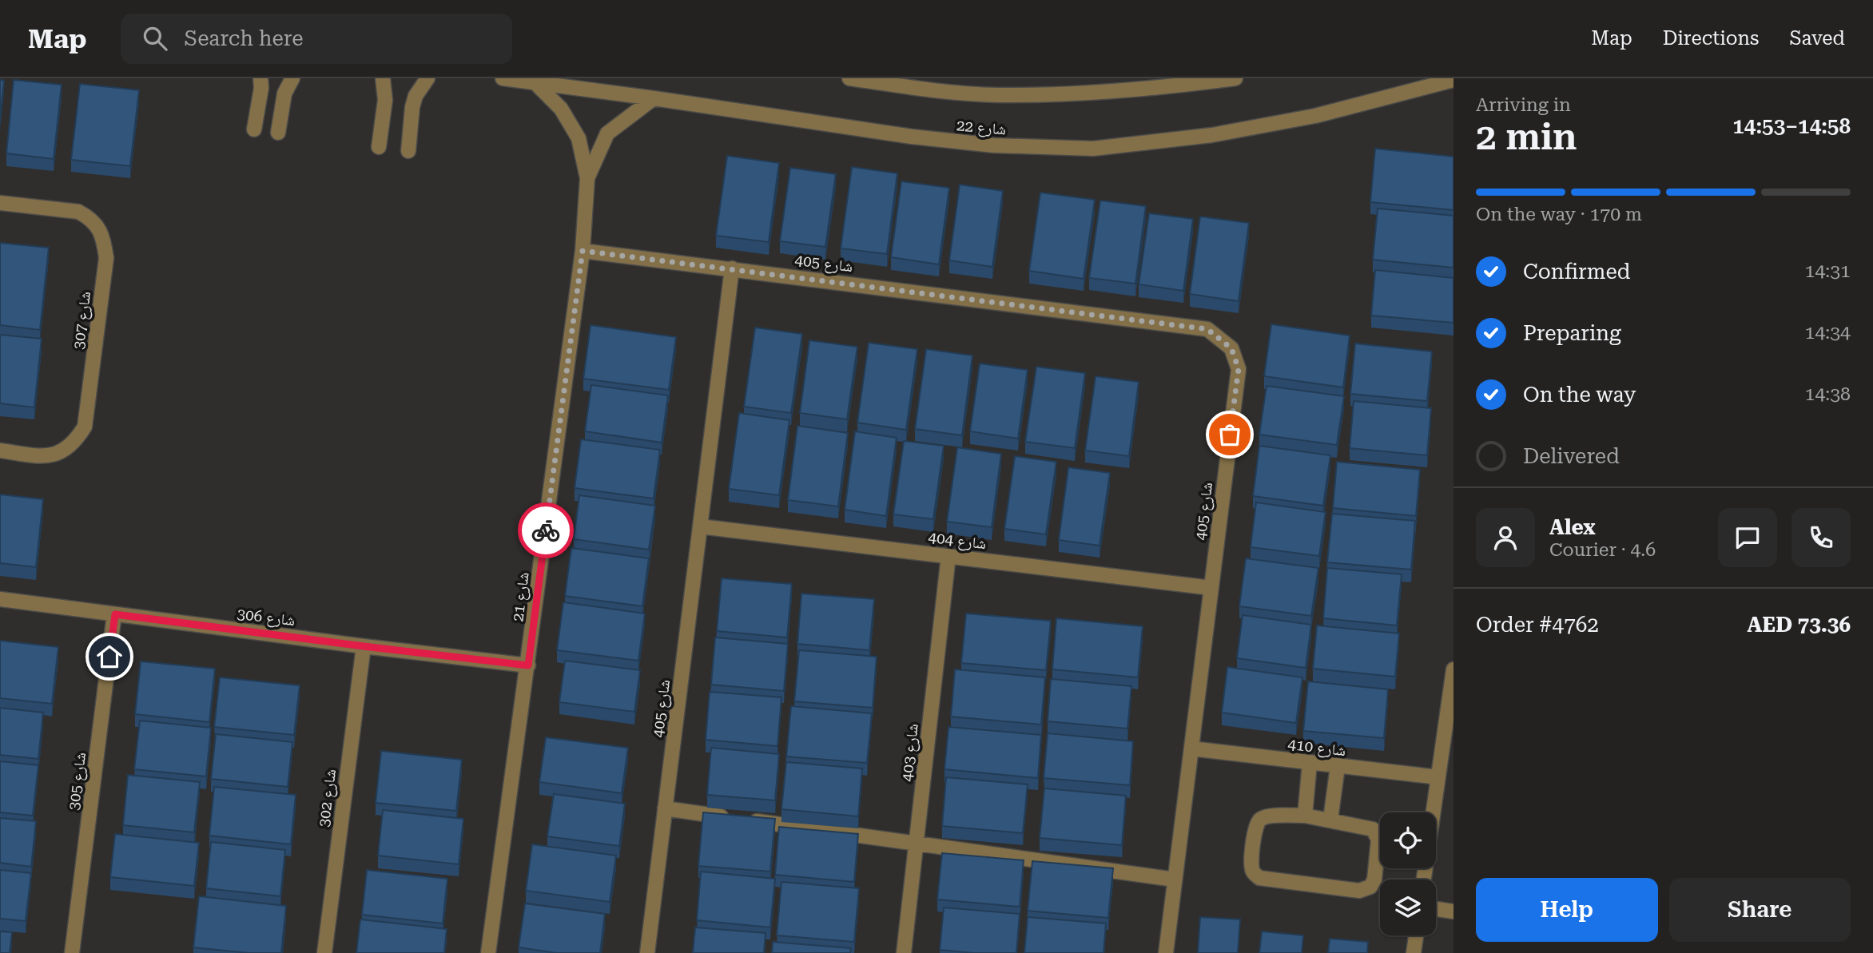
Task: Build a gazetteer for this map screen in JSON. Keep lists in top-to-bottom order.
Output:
{
  "streets": {
    "street": [
      "شارع 22",
      "شارع 405",
      "شارع 307",
      "شارع 404",
      "شارع 21",
      "شارع 306",
      "شارع 410",
      "شارع 403",
      "شارع 305",
      "شارع 302"
    ]
  },
  "crossings": [
    ["شارع 22", "شارع 21"],
    ["شارع 405", "شارع 404"],
    ["شارع 405", "شارع 21"],
    ["شارع 405", "شارع 410"],
    ["شارع 404", "شارع 403"],
    ["شارع 21", "شارع 306"],
    ["شارع 306", "شارع 305"],
    ["شارع 306", "شارع 302"]
  ],
  "page": {
    "header": "Map",
    "search": "Search here",
    "nav": ["Map", "Directions", "Saved"],
    "heading": ["2 min", "Arriving in", "14:53–14:58"],
    "panel": [
      "Alex",
      "Courier · 4.6",
      "Order #4762",
      "AED 73.36"
    ],
    "bar": "On the way · 170 m",
    "list": [
      ["Confirmed", "14:31"],
      ["Preparing", "14:34"],
      ["On the way", "14:38"],
      "Delivered"
    ],
    "buttons": ["Help", "Share"]
  }
}
